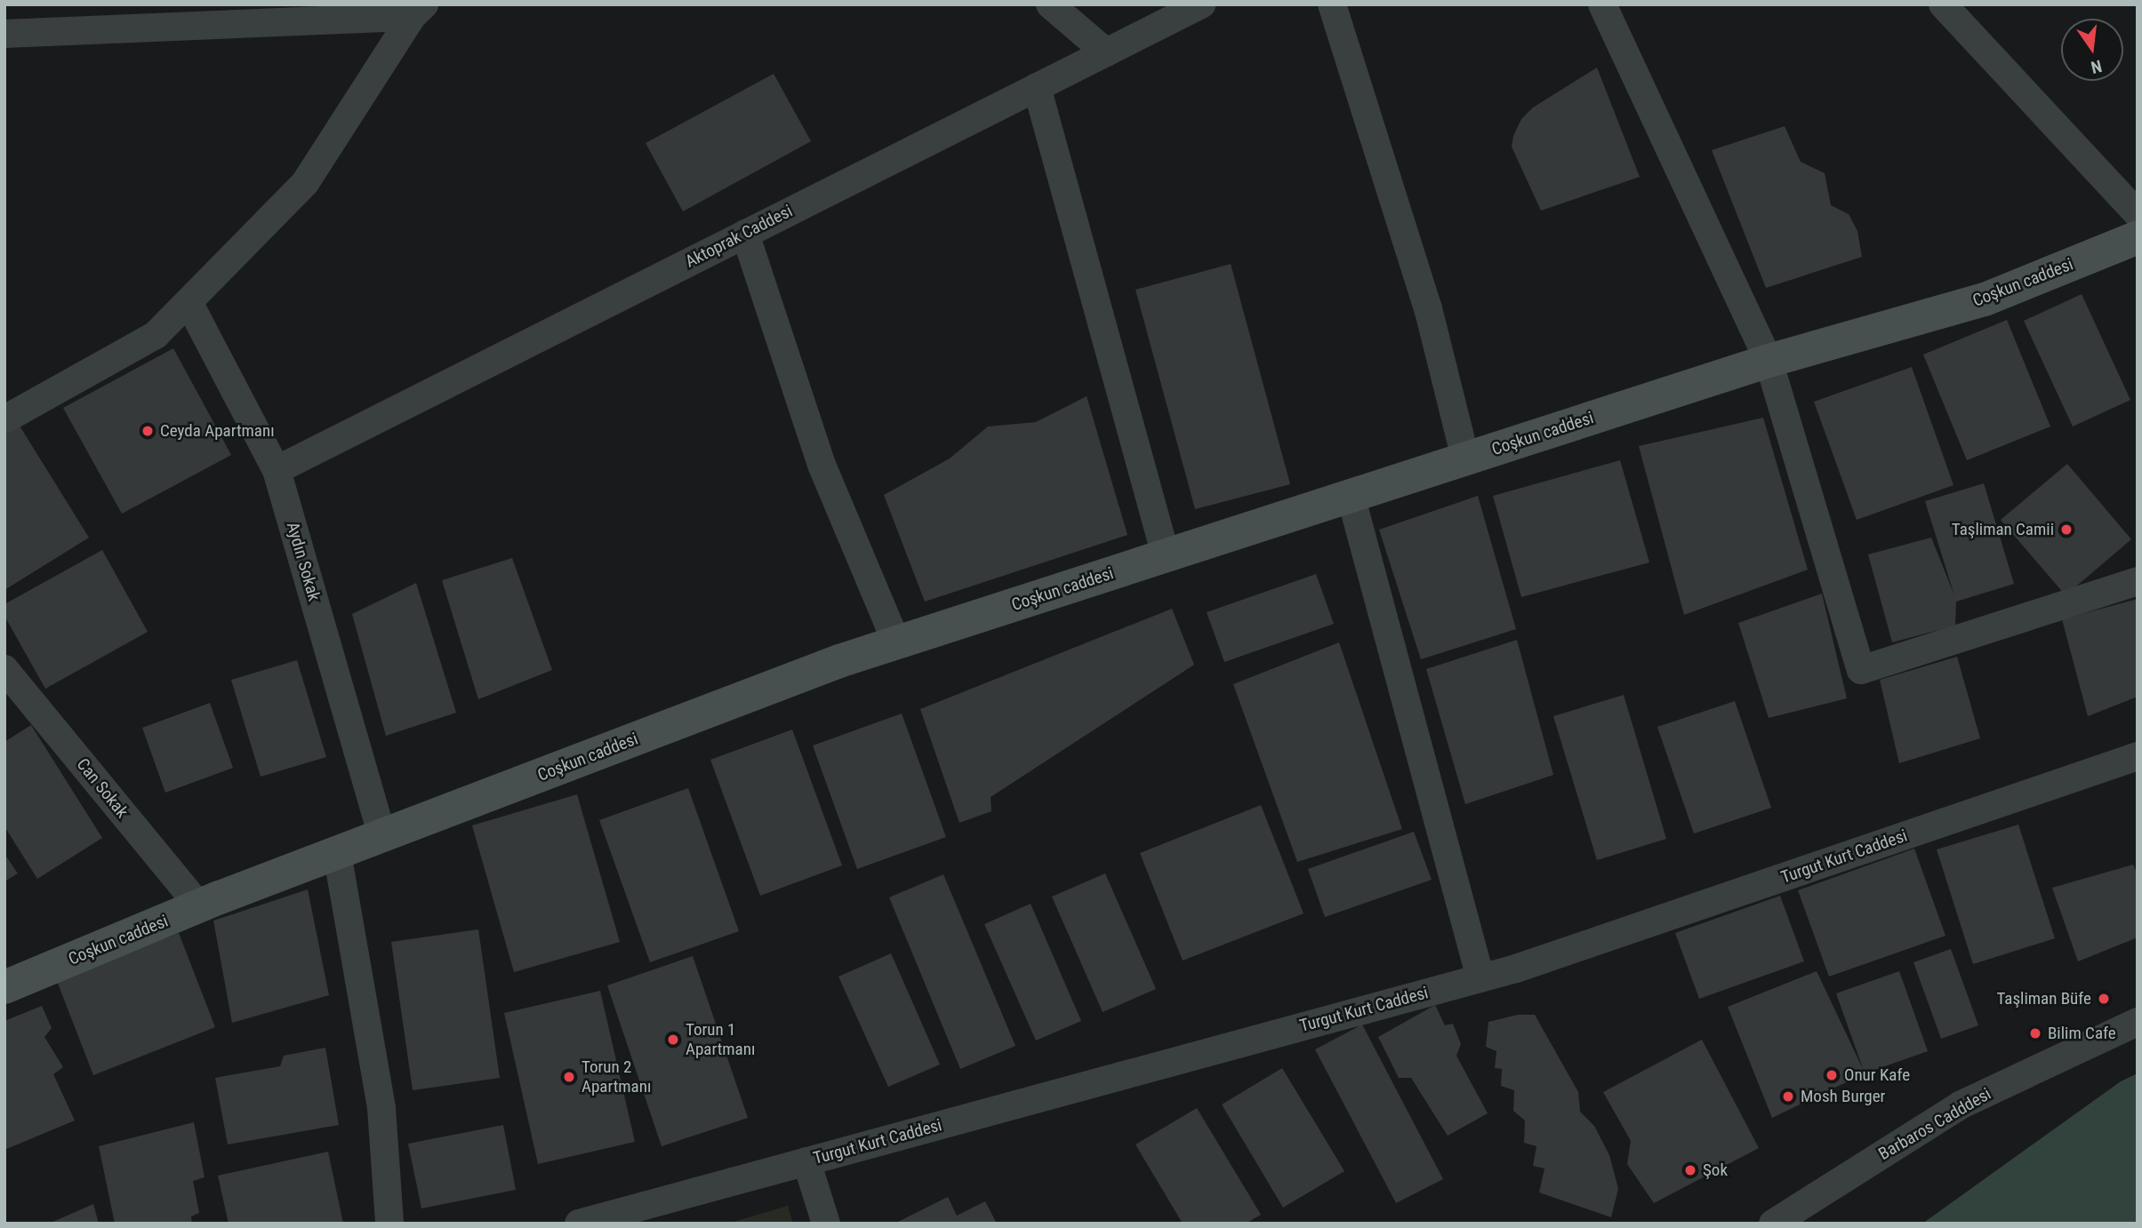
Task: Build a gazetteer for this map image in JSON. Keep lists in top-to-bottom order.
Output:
{
  "streets": {
    "street": [
      "Aktoprak Caddesi",
      "Coşkun caddesi",
      "Aydın Sokak",
      "Can Sokak",
      "Turgut Kurt Caddesi",
      "Barbaros Cadddesi"
    ]
  },
  "crossings": [
    ["Aktoprak Caddesi", "Aydın Sokak"],
    ["Coşkun caddesi", "Aydın Sokak"],
    ["Coşkun caddesi", "Can Sokak"]
  ],
  "places": [
    "Ceyda Apartmanı",
    "Taşliman Camii",
    "Taşliman Büfe",
    "Bilim Cafe",
    "Torun 1 Apartmanı",
    "Onur Kafe",
    "Torun 2 Apartmanı",
    "Mosh Burger",
    "Şok"
  ],
  "north": "bottom"
}
